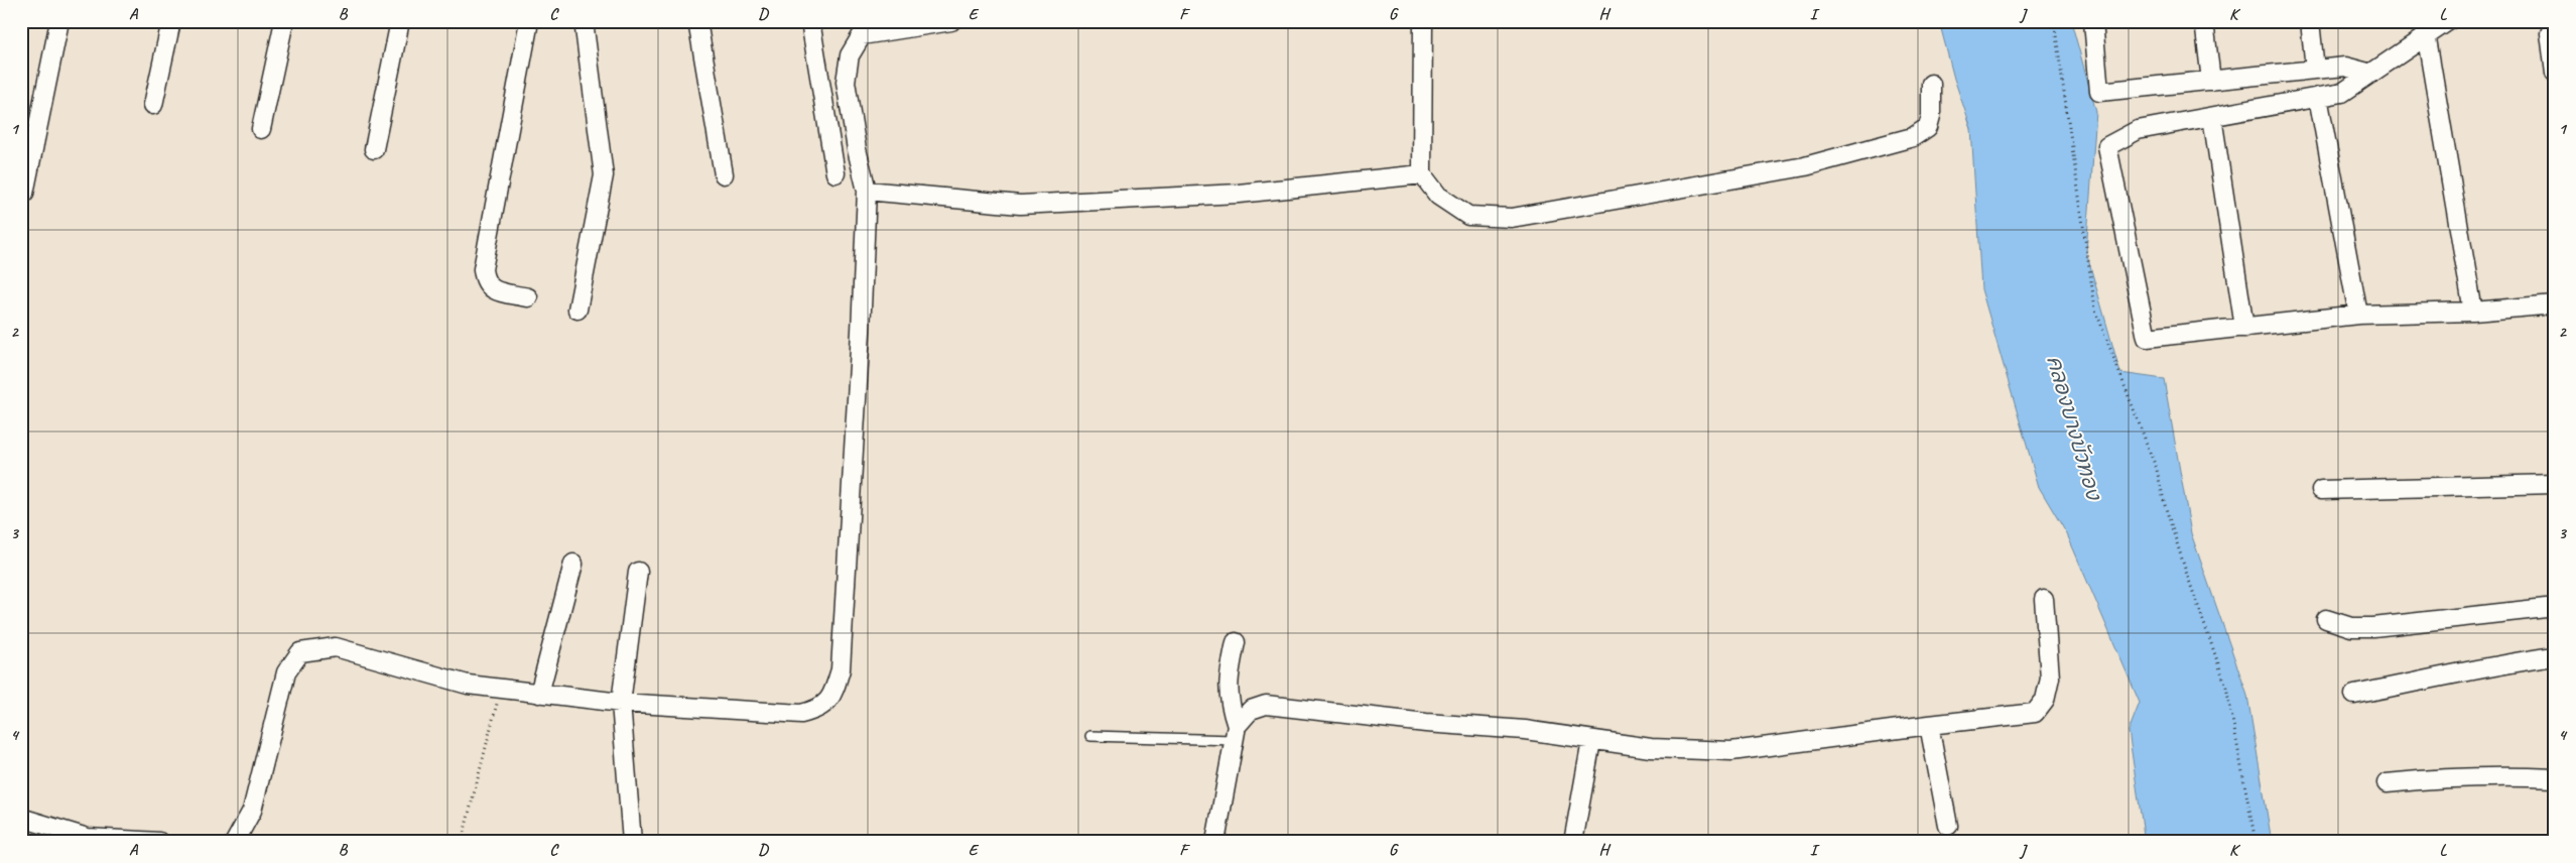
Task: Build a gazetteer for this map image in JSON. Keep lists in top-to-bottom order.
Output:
{
  "water": ["คลองบางบัวทอง"],
  "grid": {
    "columns": [
      "A",
      "B",
      "C",
      "D",
      "E",
      "F",
      "G",
      "H",
      "I",
      "J",
      "K",
      "L"
    ],
    "rows": [
      "1",
      "2",
      "3",
      "4"
    ]
  }
}
